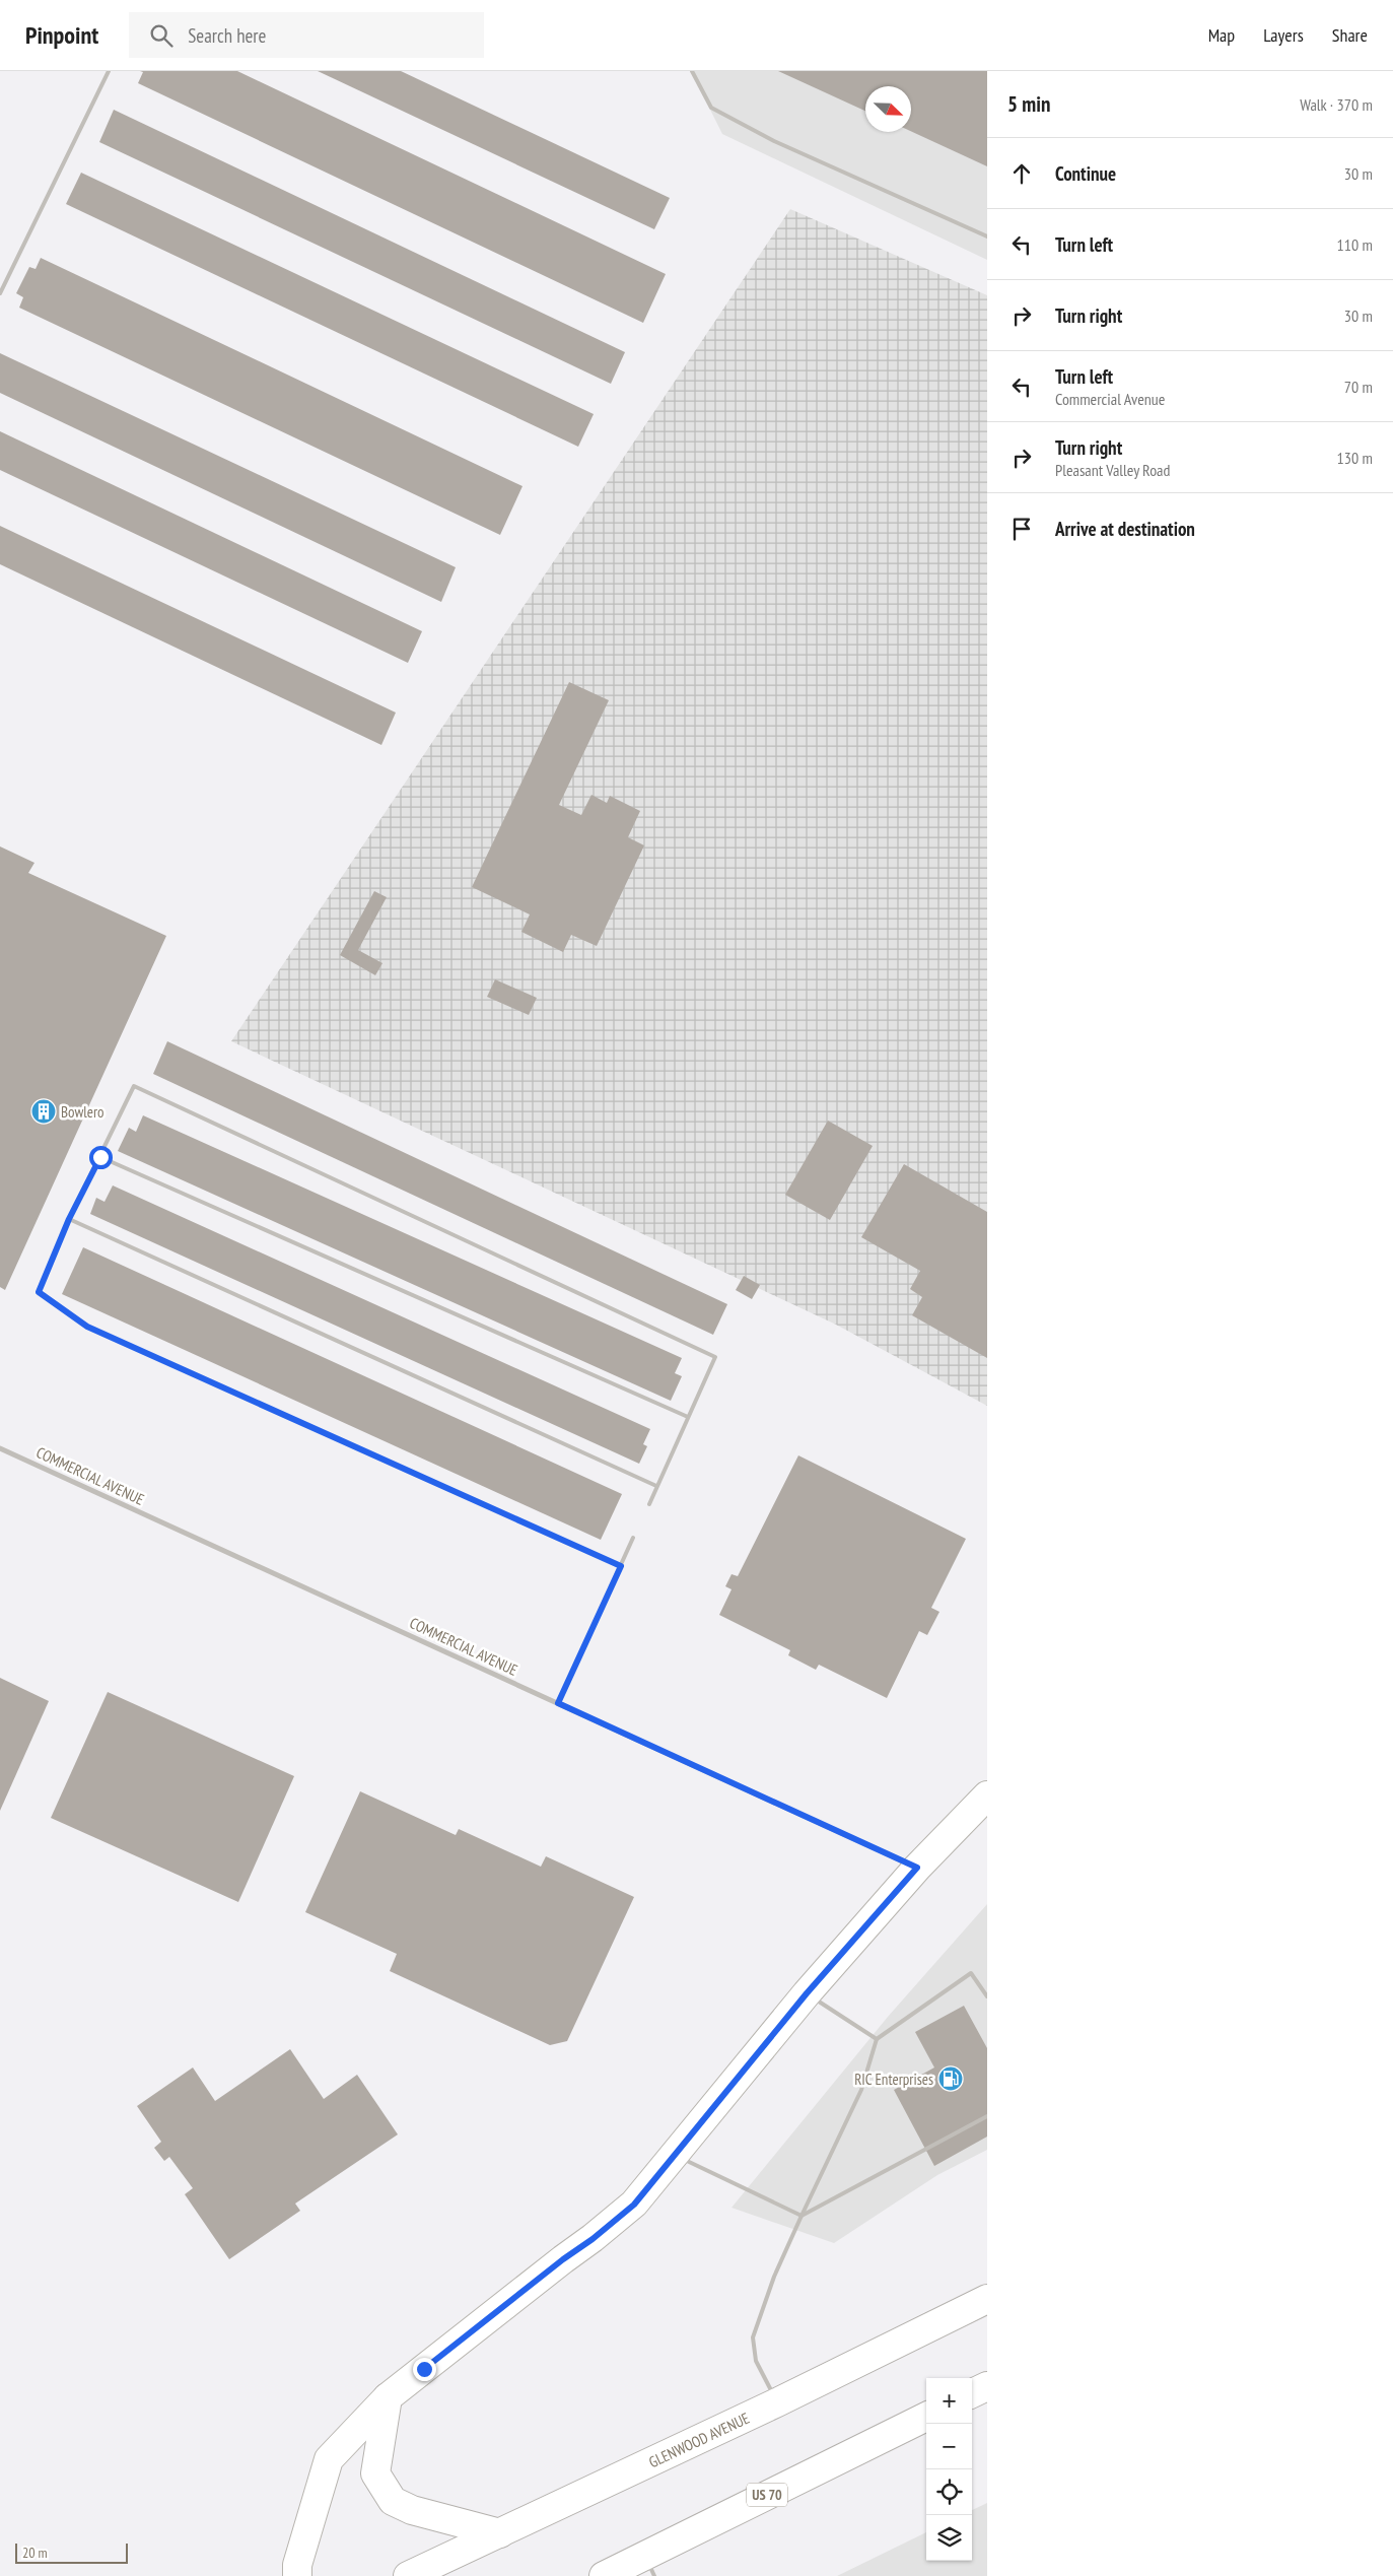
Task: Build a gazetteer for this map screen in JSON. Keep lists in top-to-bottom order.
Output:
{
  "streets": {
    "main road": ["GLENWOOD AVENUE", "US 70"],
    "street": ["COMMERCIAL AVENUE"]
  },
  "places": {
    "building": ["Bowlero"],
    "fuel station": ["RIC Enterprises"]
  },
  "scale_bar": "20 m",
  "north": "bottom right",
  "page": {
    "header": "Pinpoint",
    "search": "Search here",
    "nav": ["Map", "Layers", "Share"],
    "heading": ["5 min", "Walk · 370 m"],
    "list": [
      ["Continue", "30 m"],
      ["Turn left", "110 m"],
      ["Turn right", "30 m"],
      ["Turn left", "Commercial Avenue", "70 m"],
      ["Turn right", "Pleasant Valley Road", "130 m"],
      "Arrive at destination"
    ],
    "map_buttons": ["+", "−"],
    "scale": "20 m"
  }
}
